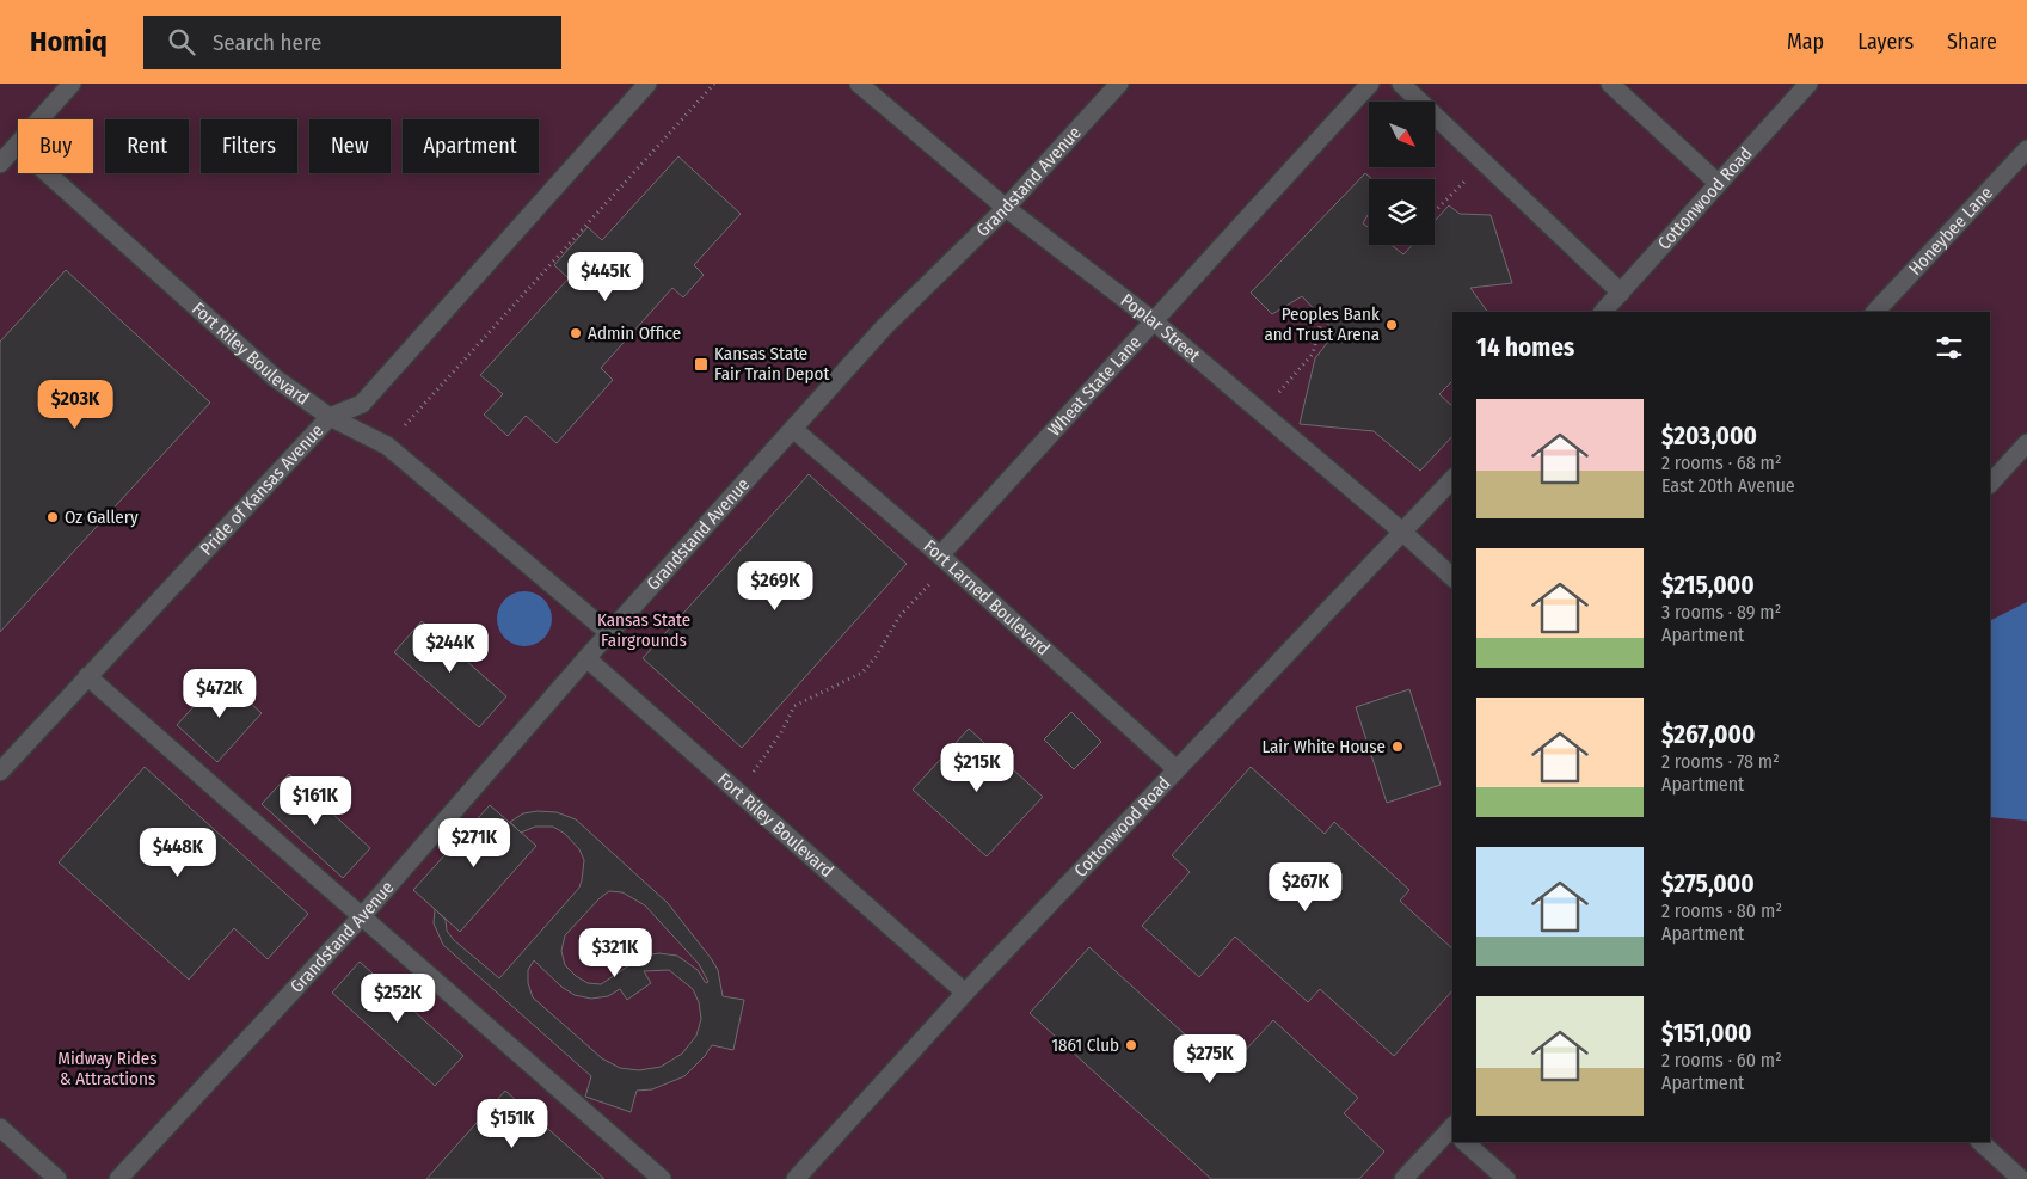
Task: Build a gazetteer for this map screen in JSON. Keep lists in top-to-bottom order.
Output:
{
  "streets": {
    "street": [
      "Grandstand Avenue",
      "Cottonwood Road",
      "Honeybee Lane",
      "Poplar Street",
      "Fort Riley Boulevard",
      "Wheat State Lane",
      "Pride of Kansas Avenue",
      "Fort Larned Boulevard"
    ]
  },
  "crossings": [
    ["Grandstand Avenue", "Poplar Street"],
    ["Grandstand Avenue", "Fort Riley Boulevard"],
    ["Grandstand Avenue", "Fort Larned Boulevard"],
    ["Cottonwood Road", "Poplar Street"],
    ["Cottonwood Road", "Fort Riley Boulevard"],
    ["Cottonwood Road", "Fort Larned Boulevard"],
    ["Poplar Street", "Wheat State Lane"],
    ["Fort Riley Boulevard", "Pride of Kansas Avenue"],
    ["Wheat State Lane", "Fort Larned Boulevard"]
  ],
  "parks": ["Kansas State Fairgrounds", "Midway Rides & Attractions"],
  "places": {
    "other": [
      "Peoples Bank and Trust Arena",
      "Admin Office",
      "Oz Gallery",
      "Lair White House",
      "1861 Club"
    ],
    "transit": ["Kansas State Fair Train Depot"]
  },
  "north": "bottom right",
  "page": {
    "header": "Homiq",
    "search": "Search here",
    "nav": ["Map", "Layers", "Share"],
    "chip": [
      "Buy",
      "Rent",
      "Filters",
      "New",
      "Apartment"
    ],
    "price": [
      "$445K",
      "$203K",
      "$269K",
      "$244K",
      "$472K",
      "$215K",
      "$161K",
      "$271K",
      "$448K",
      "$267K",
      "$321K",
      "$252K",
      "$275K",
      "$151K"
    ],
    "heading": "14 homes",
    "list": [
      {
        "name": "$203,000",
        "note": "2 rooms · 68 m² · East 20th Avenue"
      },
      {
        "name": "$215,000",
        "note": "3 rooms · 89 m² · Apartment"
      },
      {
        "name": "$267,000",
        "note": "2 rooms · 78 m² · Apartment"
      },
      {
        "name": "$275,000",
        "note": "2 rooms · 80 m² · Apartment"
      },
      {
        "name": "$151,000",
        "note": "2 rooms · 60 m² · Apartment"
      }
    ]
  }
}
